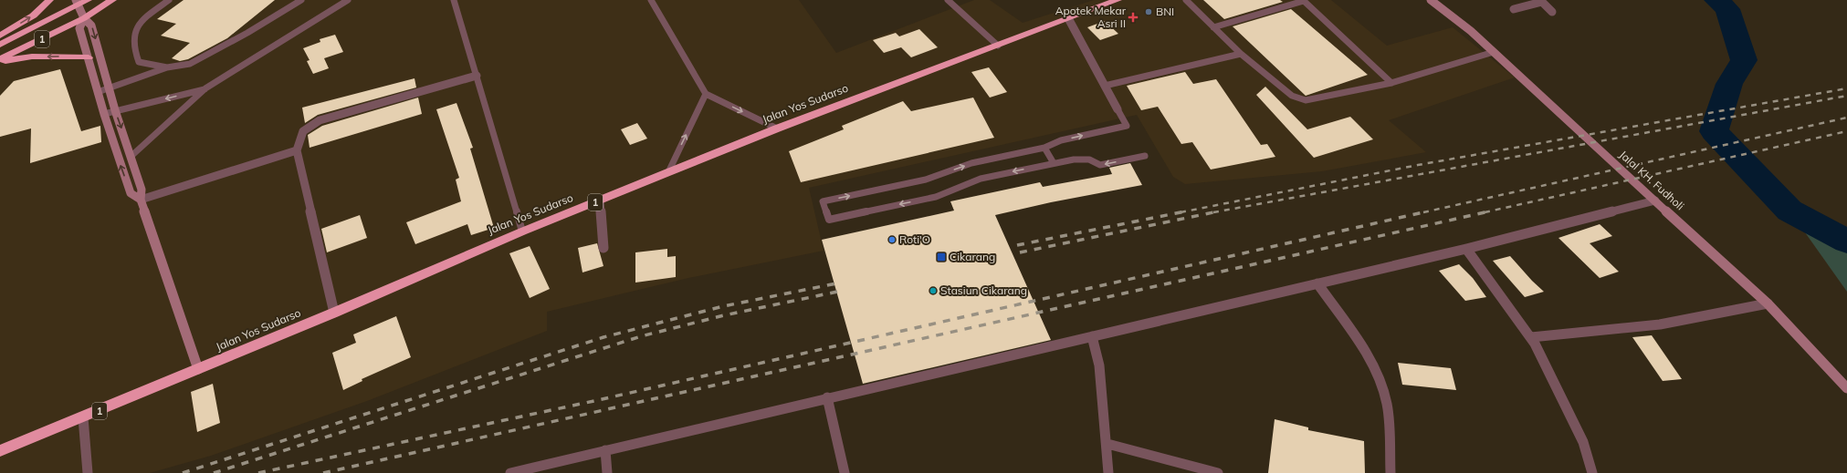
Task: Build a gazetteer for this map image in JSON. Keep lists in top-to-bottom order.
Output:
{
  "streets": {
    "highway": ["1", "Jalan Yos Sudarso"],
    "main road": ["Jalal KH. Fudholi"]
  },
  "places": {
    "other": ["BNI", "Roti'O", "Stasiun Cikarang"],
    "health": ["Apotek Mekar Asri II"],
    "transit": ["Cikarang"]
  }
}
